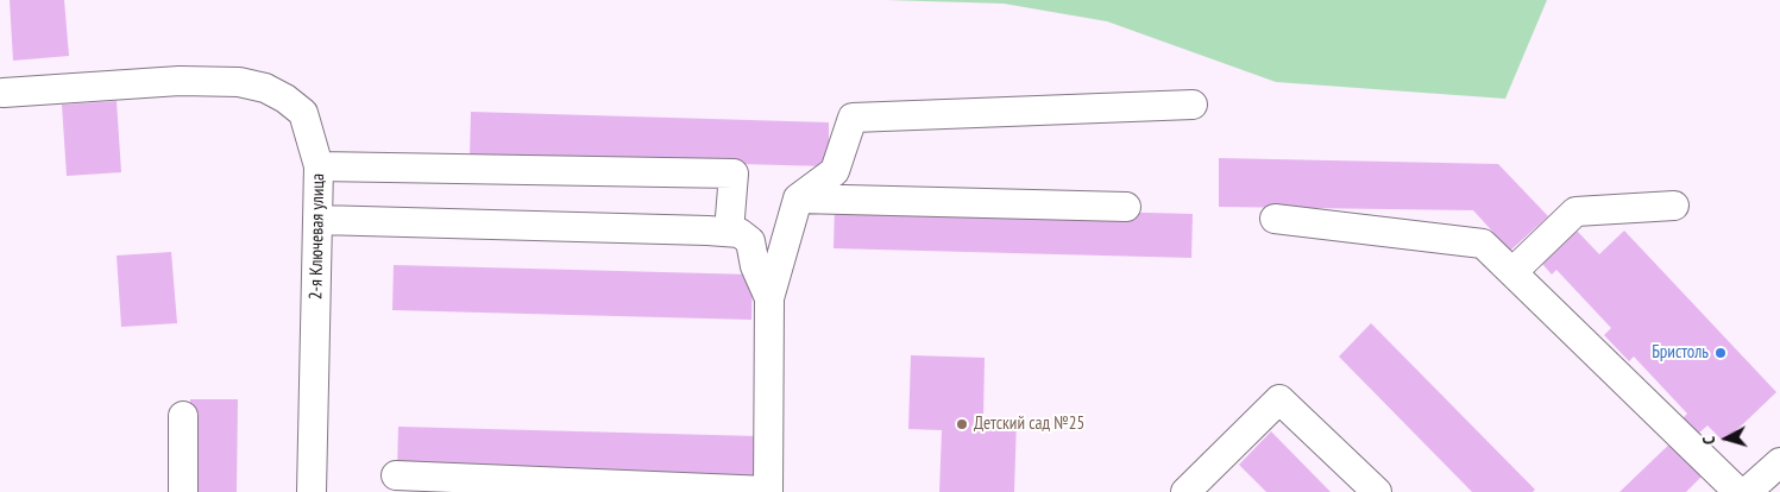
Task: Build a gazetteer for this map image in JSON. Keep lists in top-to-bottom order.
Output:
{
  "streets": {
    "street": ["2-я Ключевая улица"]
  },
  "places": ["Бристоль", "Детский сад №25"],
  "north": "left"
}
